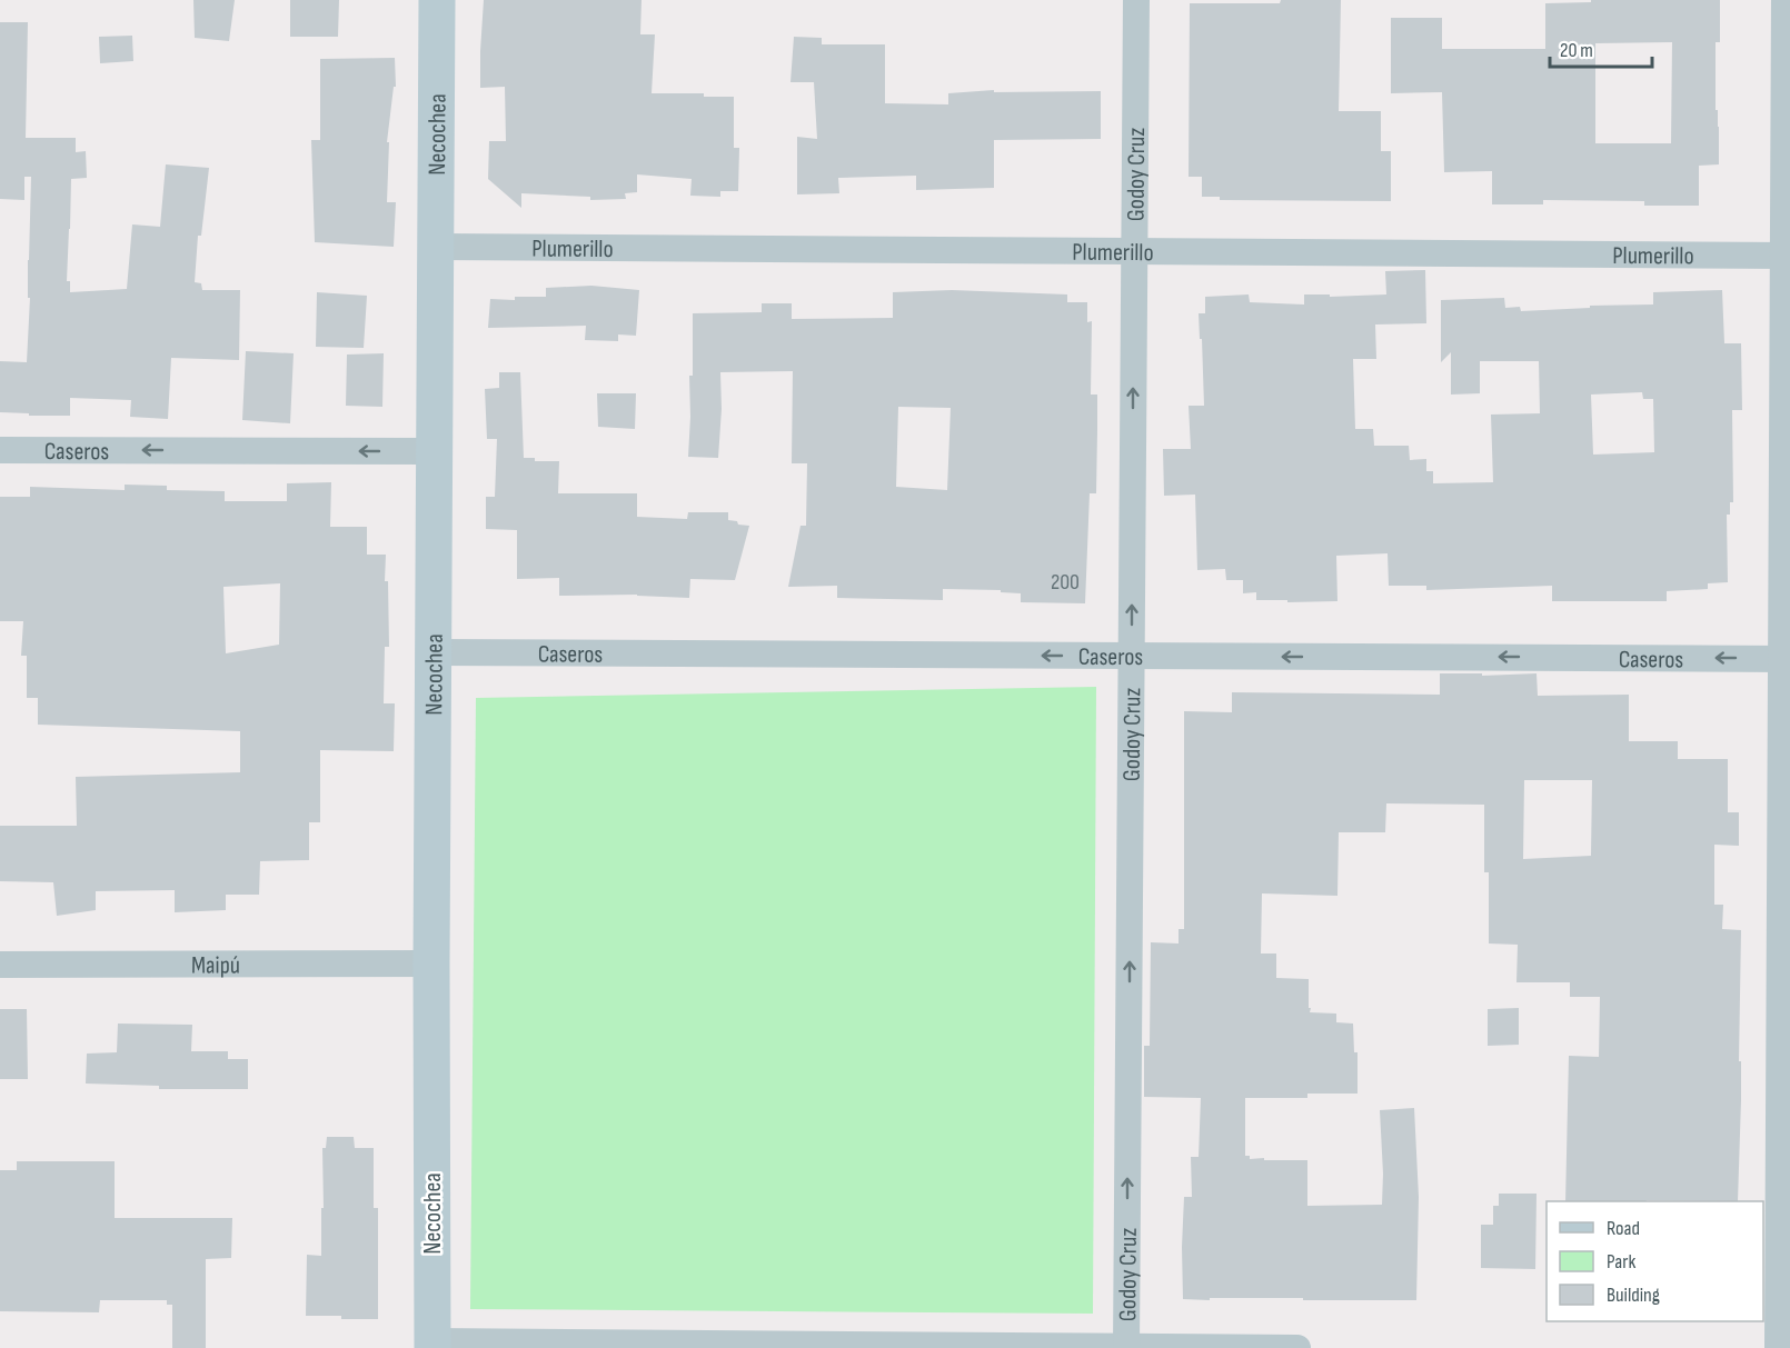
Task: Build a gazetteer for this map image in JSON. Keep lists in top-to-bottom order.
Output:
{
  "streets": {
    "main road": ["Necochea"],
    "street": [
      "Godoy Cruz",
      "Plumerillo",
      "Caseros",
      "Maipú"
    ]
  },
  "crossings": [
    ["Necochea", "Plumerillo"],
    ["Necochea", "Caseros"],
    ["Necochea", "Maipú"],
    ["Godoy Cruz", "Plumerillo"],
    ["Godoy Cruz", "Caseros"]
  ],
  "one_way": ["Godoy Cruz", "Caseros"],
  "house_numbers": ["200"],
  "legend": ["Road", "Park", "Building"],
  "scale_bar": "20 m"
}
